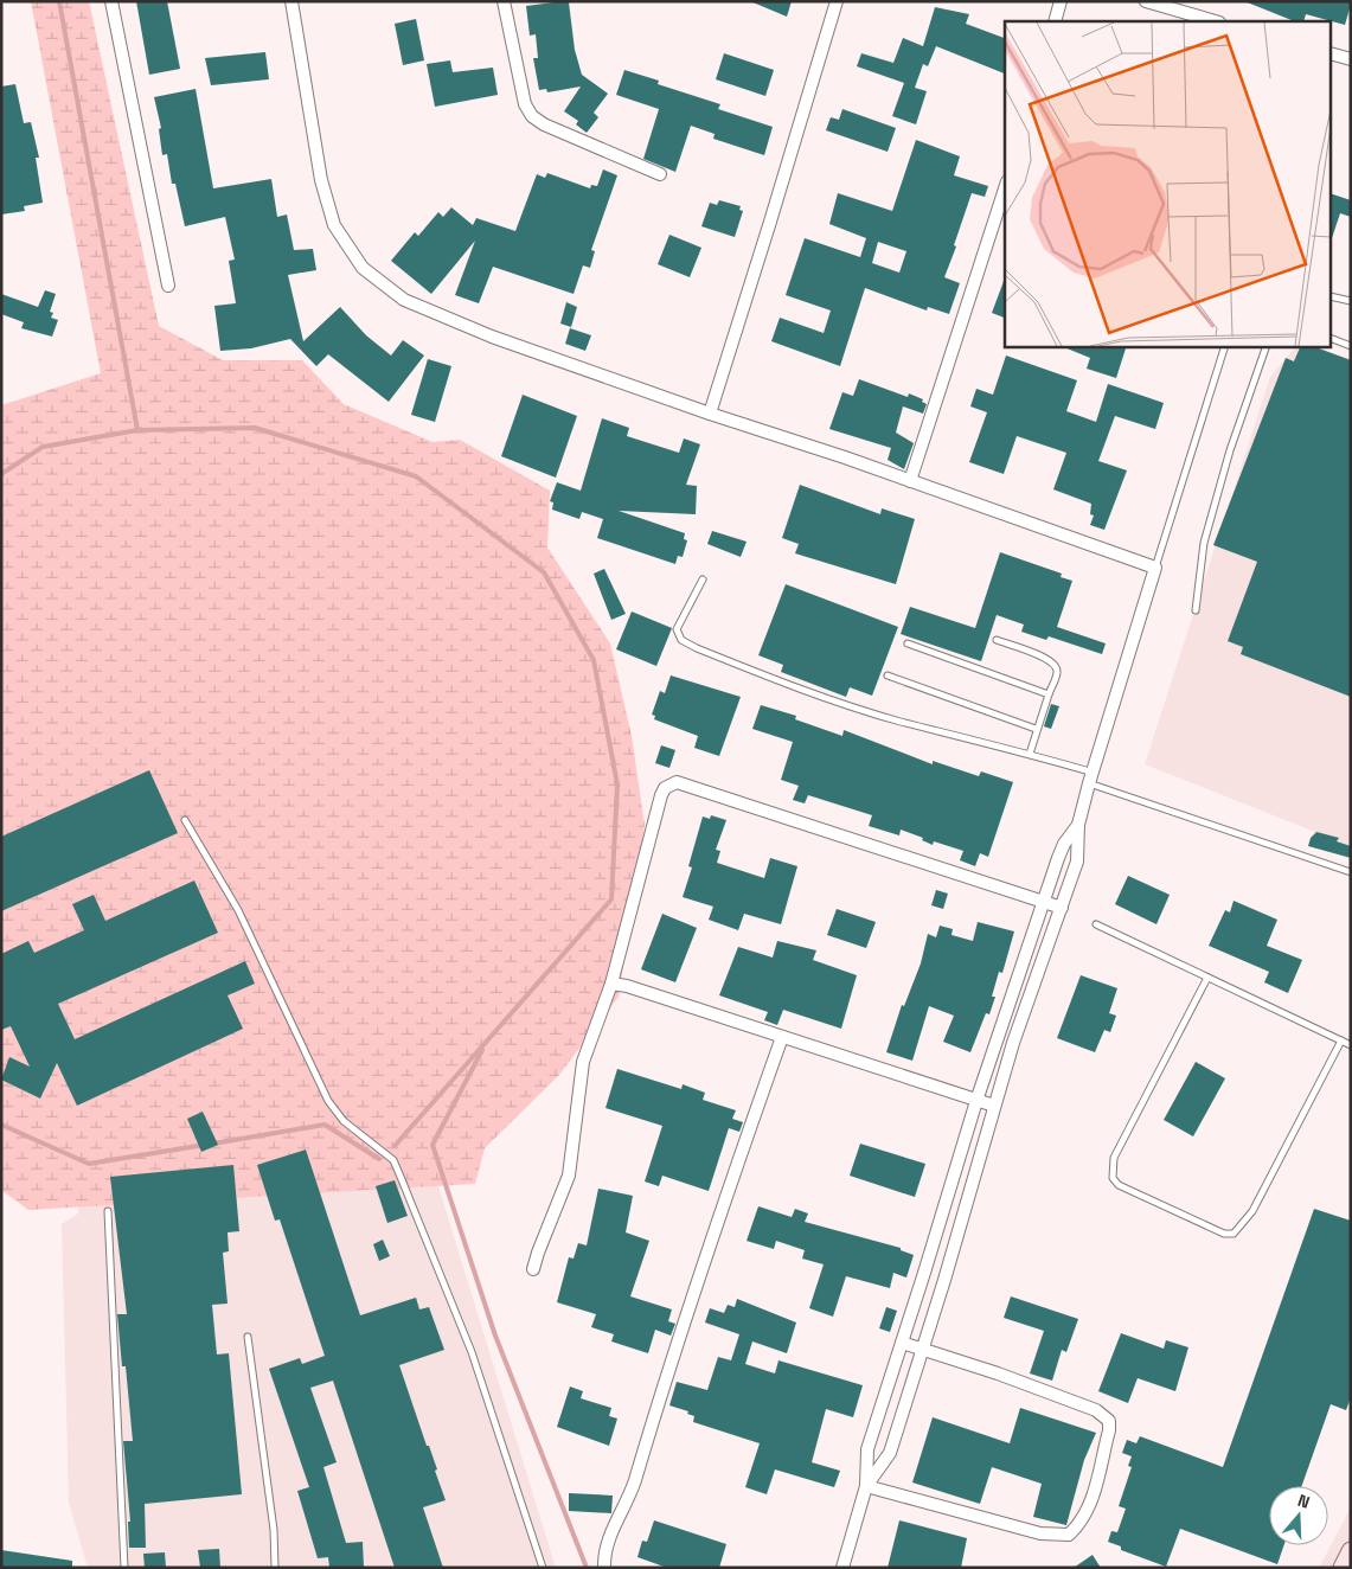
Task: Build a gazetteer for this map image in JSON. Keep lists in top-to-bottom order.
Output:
{
  "north": "top"
}
